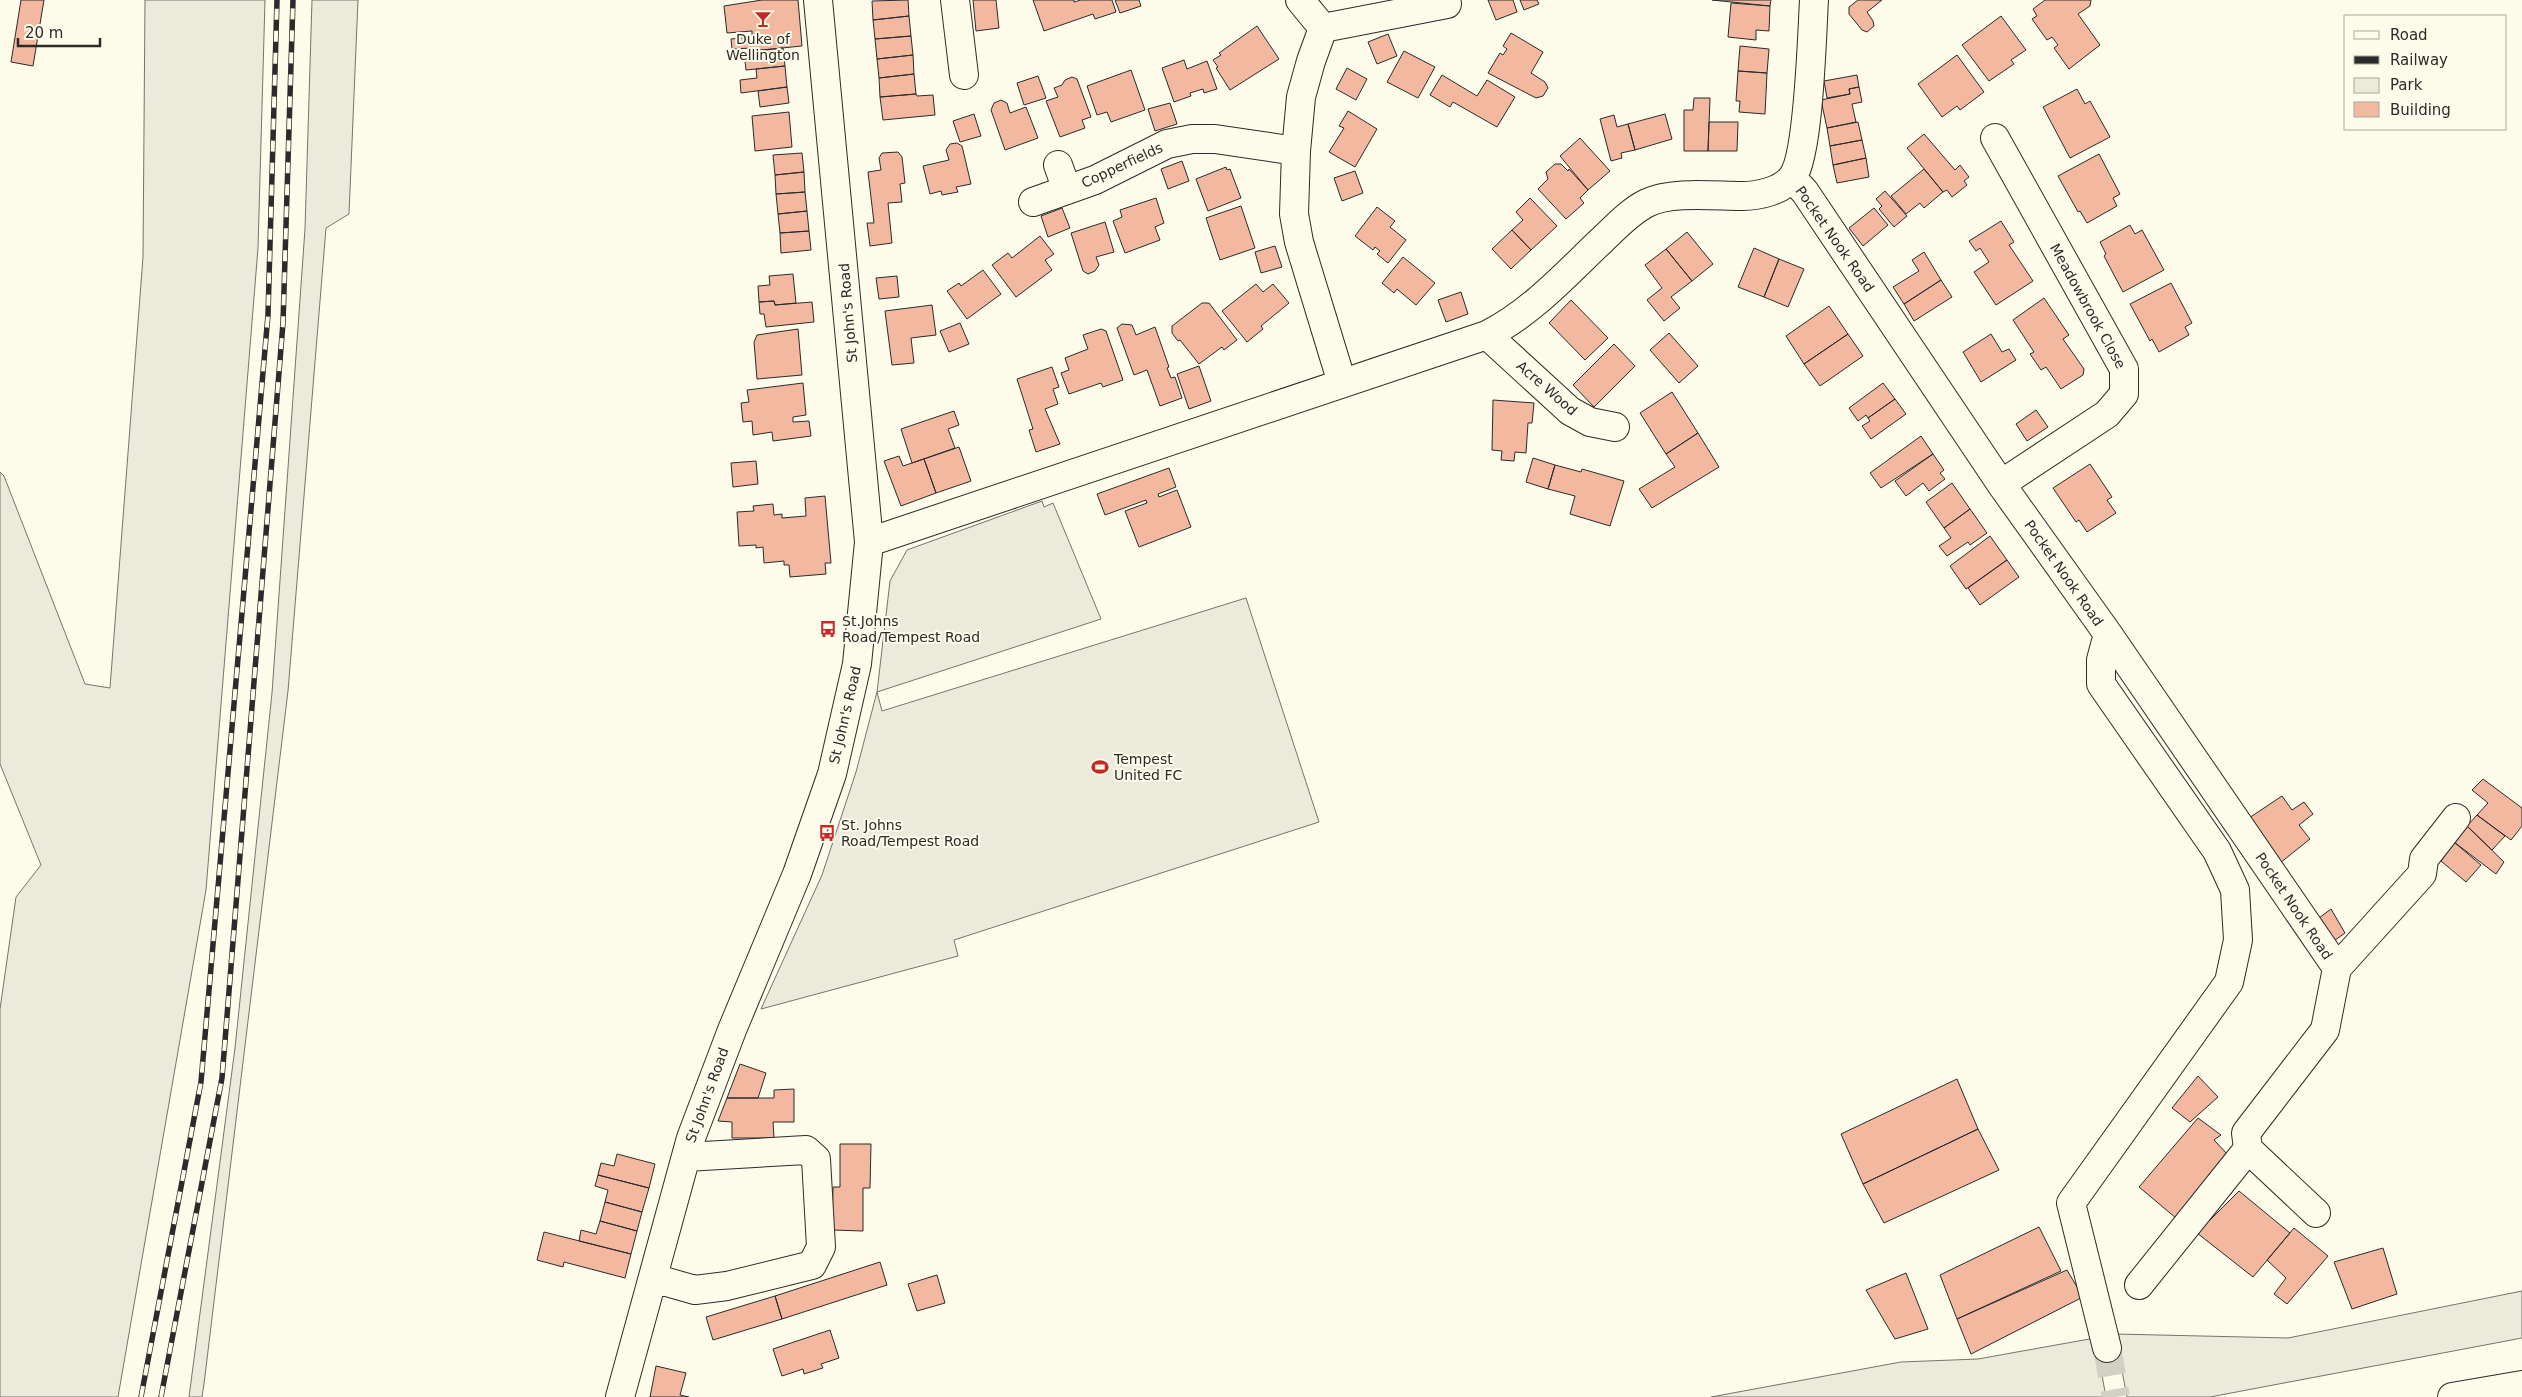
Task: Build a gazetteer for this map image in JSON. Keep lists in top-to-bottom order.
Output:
{
  "streets": {
    "main road": [
      "Copperfields",
      "Pocket Nook Road",
      "Meadowbrook Close",
      "St John's Road",
      "Acre Wood"
    ]
  },
  "crossings": [
    ["Pocket Nook Road", "Meadowbrook Close"]
  ],
  "places": {
    "bar": ["Duke of Wellington"],
    "bus stop": ["St.Johns Road/Tempest Road", "St. Johns Road/Tempest Road"],
    "sports": ["Tempest United FC"]
  },
  "legend": [
    "Road",
    "Railway",
    "Park",
    "Building"
  ],
  "scale_bar": "20 m"
}
